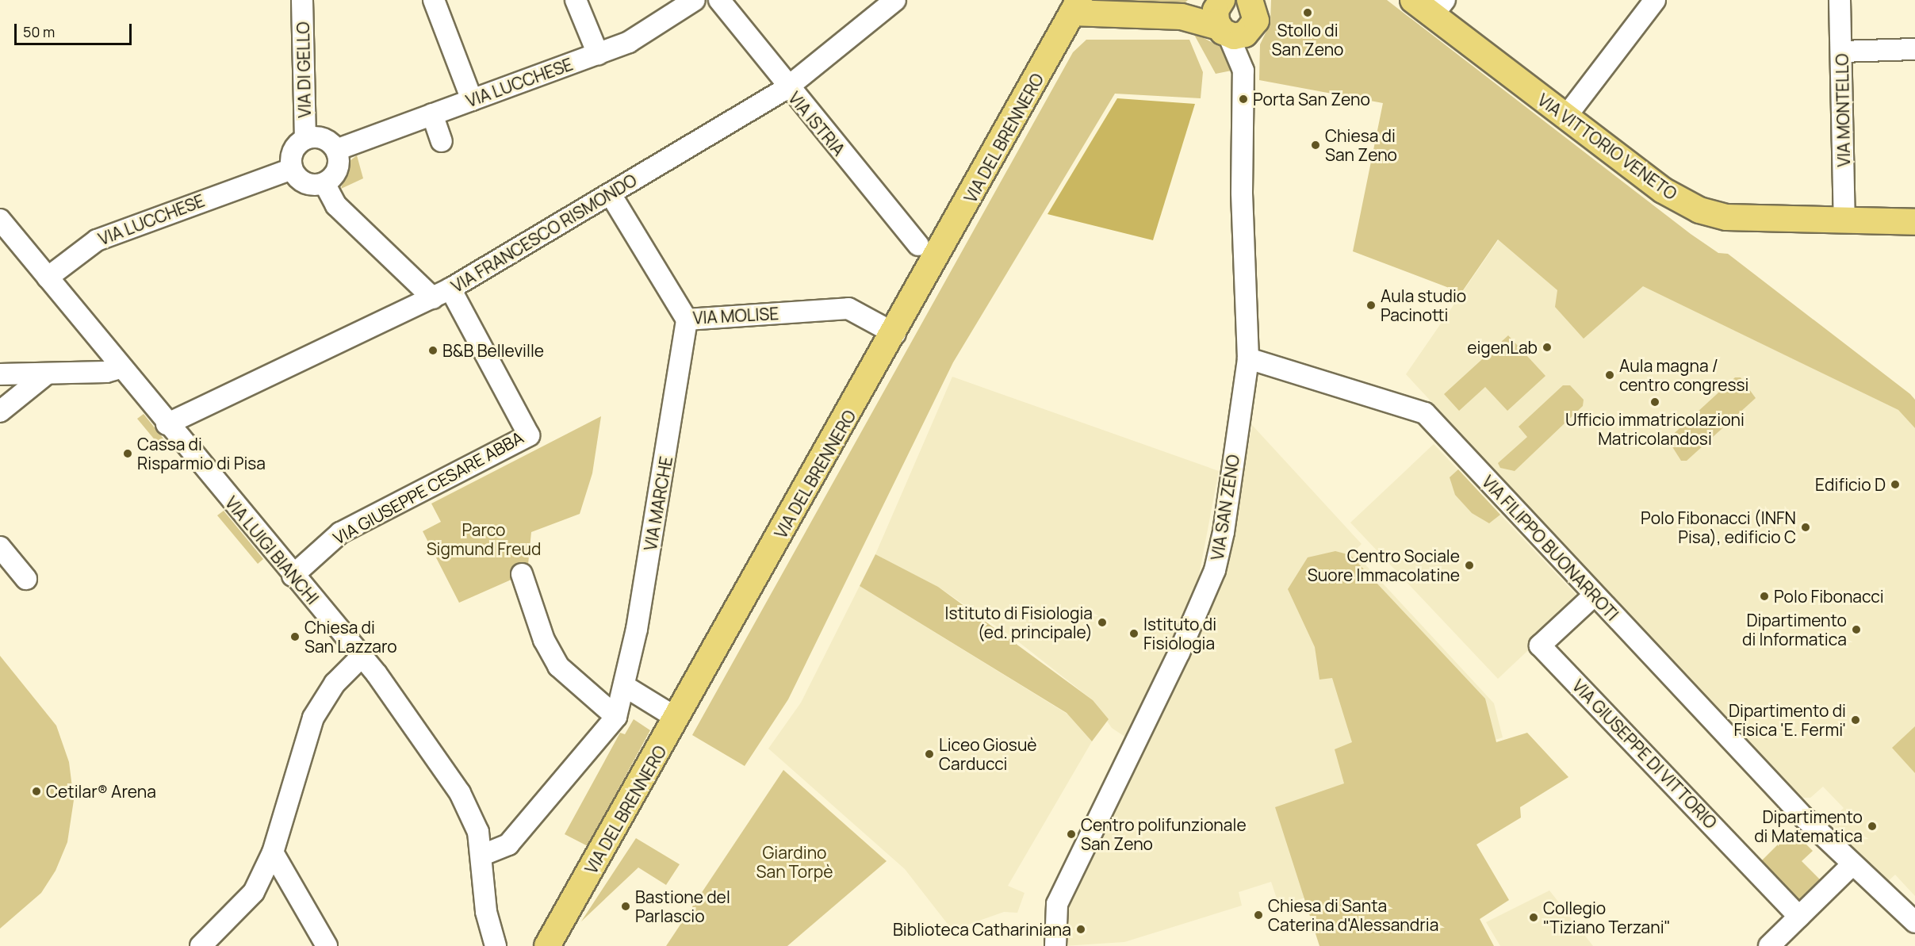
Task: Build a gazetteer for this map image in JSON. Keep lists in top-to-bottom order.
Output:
{
  "streets": {
    "main road": ["VIA DEL BRENNERO", "VIA VITTORIO VENETO"],
    "street": [
      "VIA DI GELLO",
      "VIA LUCCHESE",
      "VIA MONTELLO",
      "VIA ISTRIA",
      "VIA FRANCESCO RISMONDO",
      "VIA MOLISE",
      "VIA GIUSEPPE CESARE ABBA",
      "VIA MARCHE",
      "VIA SAN ZENO",
      "VIA FILIPPO BUONARROTI",
      "VIA LUIGI BIANCHI",
      "VIA GIUSEPPE DI VITTORIO"
    ]
  },
  "crossings": [
    ["VIA DI GELLO", "VIA LUCCHESE"],
    ["VIA LUCCHESE", "VIA LUIGI BIANCHI"],
    ["VIA MONTELLO", "VIA VITTORIO VENETO"],
    ["VIA ISTRIA", "VIA FRANCESCO RISMONDO"],
    ["VIA DEL BRENNERO", "VIA MOLISE"],
    ["VIA FRANCESCO RISMONDO", "VIA MOLISE"],
    ["VIA FRANCESCO RISMONDO", "VIA GIUSEPPE CESARE ABBA"],
    ["VIA FRANCESCO RISMONDO", "VIA LUIGI BIANCHI"],
    ["VIA MOLISE", "VIA MARCHE"],
    ["VIA GIUSEPPE CESARE ABBA", "VIA LUIGI BIANCHI"],
    ["VIA SAN ZENO", "VIA FILIPPO BUONARROTI"],
    ["VIA FILIPPO BUONARROTI", "VIA GIUSEPPE DI VITTORIO"]
  ],
  "parks": ["Parco Sigmund Freud", "Giardino San Torpè"],
  "places": [
    "Stollo di San Zeno",
    "Porta San Zeno",
    "Chiesa di San Zeno",
    "Aula studio Pacinotti",
    "eigenLab",
    "B&B Belleville",
    "Aula magna / centro congressi",
    "Ufficio immatricolazioni Matricolandosi",
    "Cassa di Risparmio di Pisa",
    "Edificio D",
    "Polo Fibonacci (INFN Pisa), edificio C",
    "Centro Sociale Suore Immacolatine",
    "Polo Fibonacci",
    "Istituto di Fisiologia (ed. principale)",
    "Dipartimento di Informatica",
    "Istituto di Fisiologia",
    "Chiesa di San Lazzaro",
    "Dipartimento di Fisica 'E. Fermi'",
    "Liceo Giosuè Carducci",
    "Cetilar® Arena",
    "Dipartimento di Matematica",
    "Centro polifunzionale San Zeno",
    "Bastione del Parlascio",
    "Chiesa di Santa Caterina d'Alessandria",
    "Collegio \"Tiziano Terzani\"",
    "Biblioteca Cathariniana"
  ],
  "scale_bar": "50 m"
}
